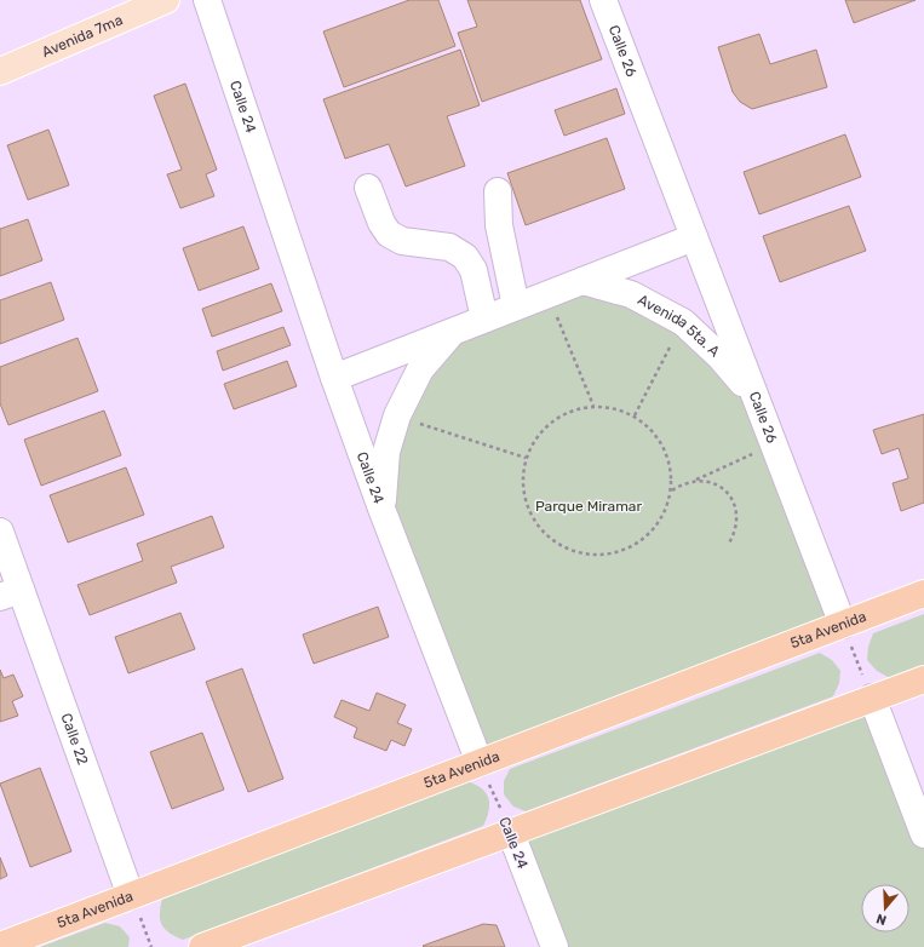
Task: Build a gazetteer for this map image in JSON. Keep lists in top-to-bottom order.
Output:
{
  "streets": {
    "highway": ["5ta Avenida"],
    "main road": ["Avenida 7ma"],
    "street": [
      "Calle 26",
      "Calle 24",
      "Avenida 5ta. A",
      "Calle 22"
    ]
  },
  "crossings": [
    ["Calle 26", "Avenida 5ta. A"],
    ["Calle 26", "5ta Avenida"],
    ["Calle 24", "5ta Avenida"],
    ["5ta Avenida", "Calle 22"]
  ],
  "parks": ["Parque Miramar"],
  "north": "bottom"
}
